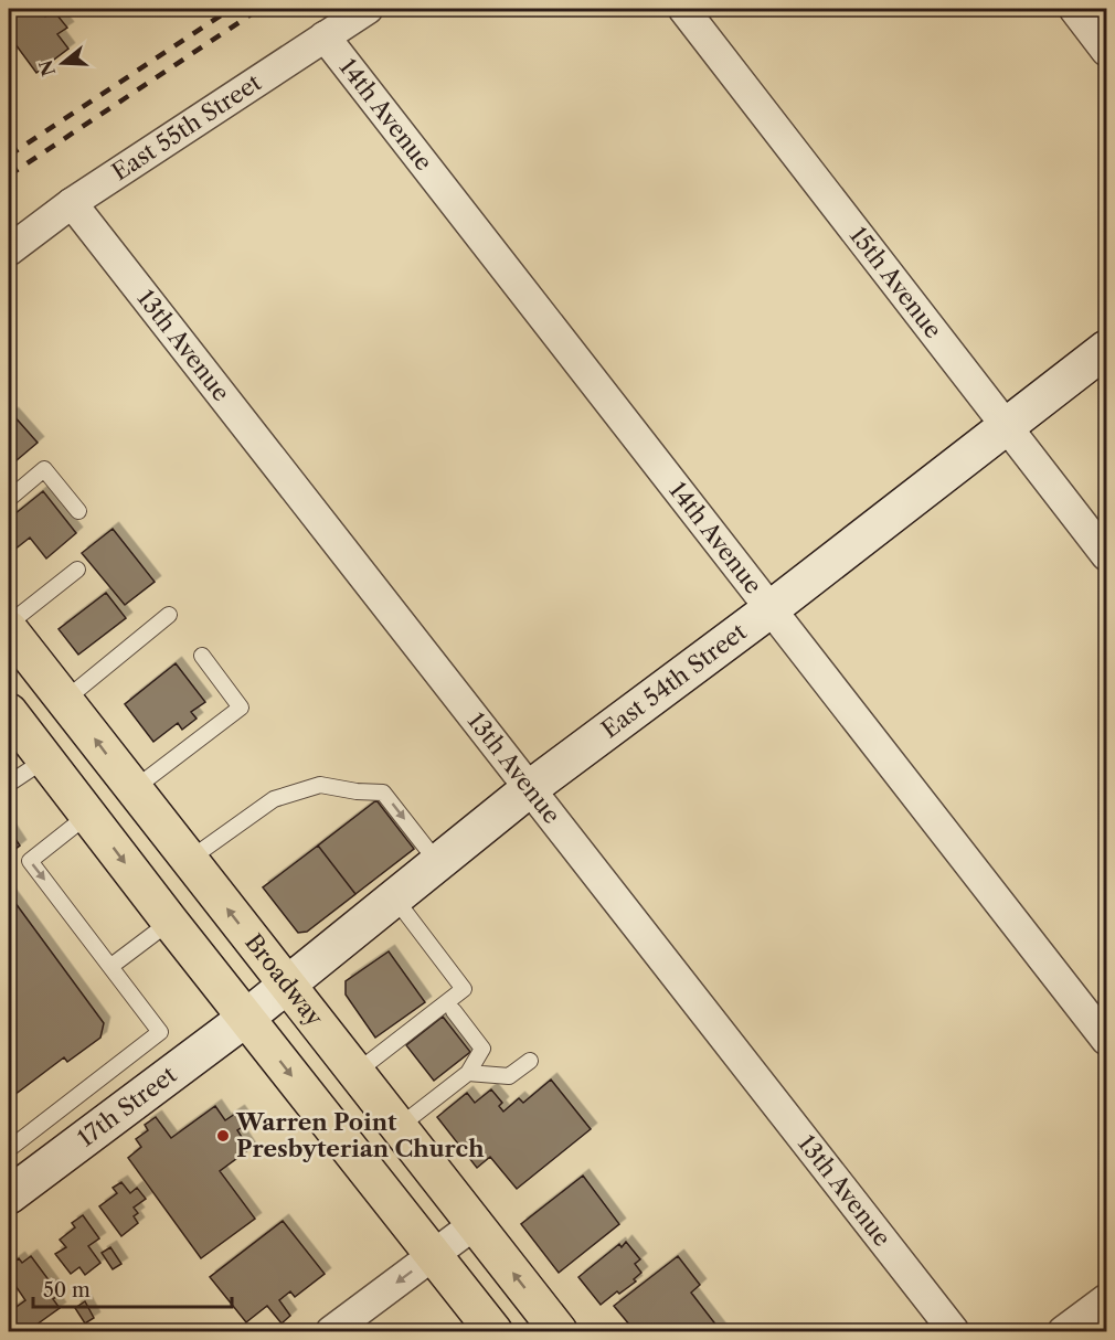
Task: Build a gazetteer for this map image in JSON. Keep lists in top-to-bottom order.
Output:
{
  "streets": {
    "main road": ["Broadway"],
    "street": [
      "14th Avenue",
      "East 55th Street",
      "15th Avenue",
      "13th Avenue",
      "East 54th Street",
      "17th Street"
    ]
  },
  "crossings": [
    ["14th Avenue", "East 55th Street"],
    ["14th Avenue", "East 54th Street"],
    ["East 55th Street", "13th Avenue"],
    ["15th Avenue", "East 54th Street"],
    ["13th Avenue", "East 54th Street"],
    ["East 54th Street", "Broadway"],
    ["East 54th Street", "17th Street"]
  ],
  "places": ["Warren Point Presbyterian Church"],
  "scale_bar": "50 m",
  "north": "left"
}
